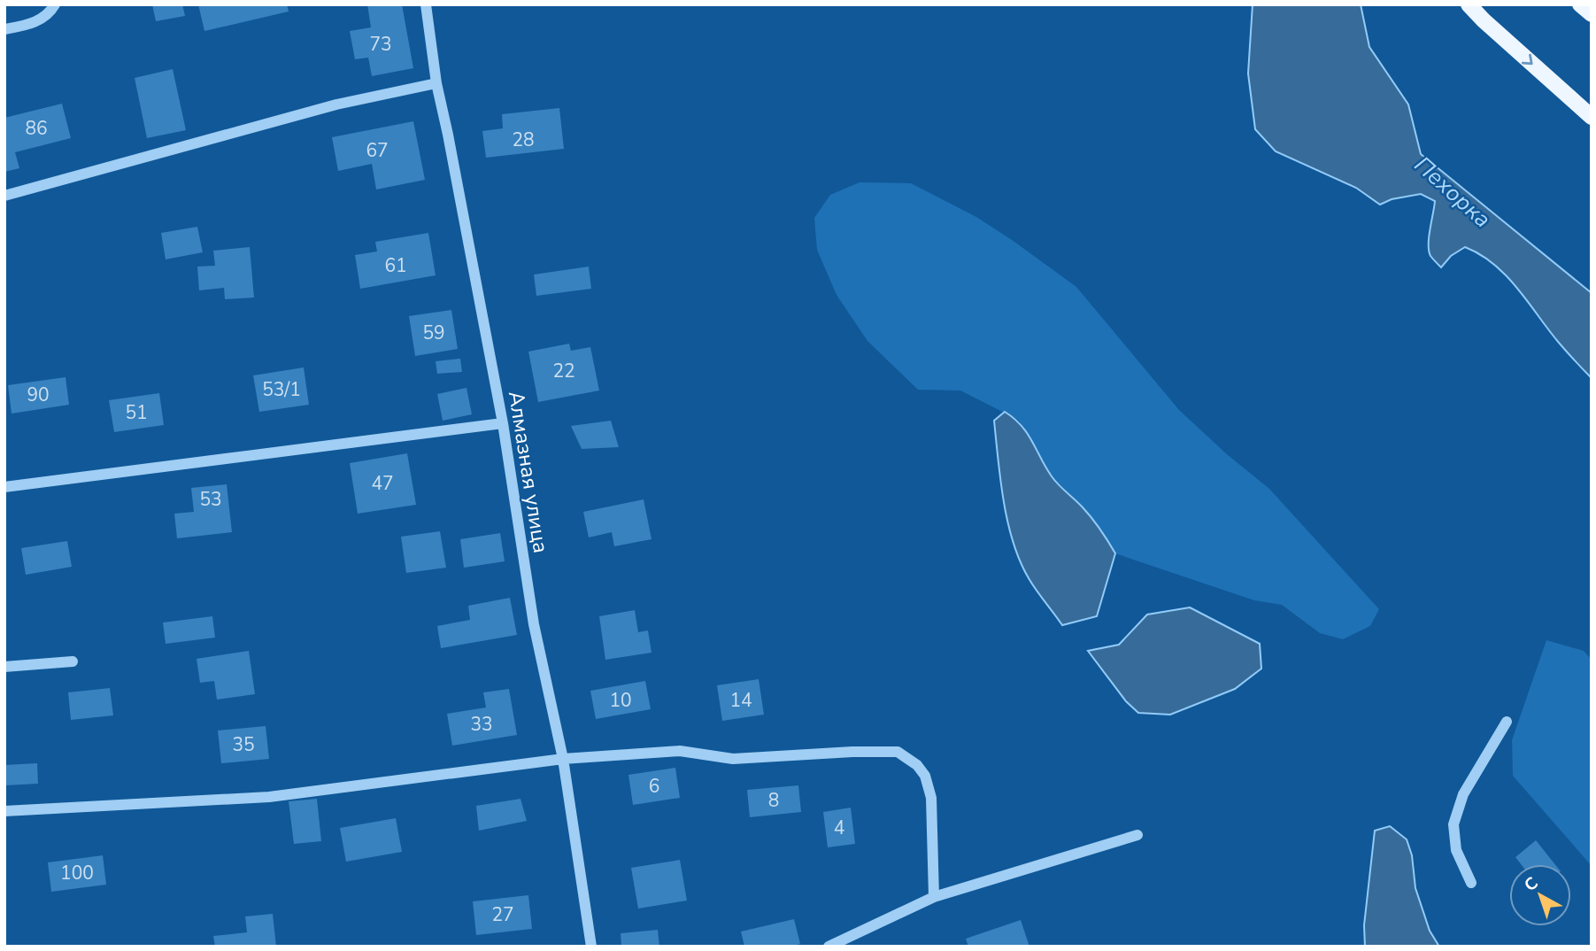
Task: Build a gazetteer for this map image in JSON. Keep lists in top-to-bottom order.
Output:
{
  "streets": {
    "street": ["Алмазная улица"]
  },
  "water": ["Пехорка"],
  "house_numbers": [
    "73",
    "86",
    "28",
    "67",
    "61",
    "59",
    "22",
    "53/1",
    "90",
    "51",
    "47",
    "53",
    "10",
    "14",
    "33",
    "35",
    "6",
    "8",
    "4",
    "100",
    "27"
  ],
  "north": "top left"
}
